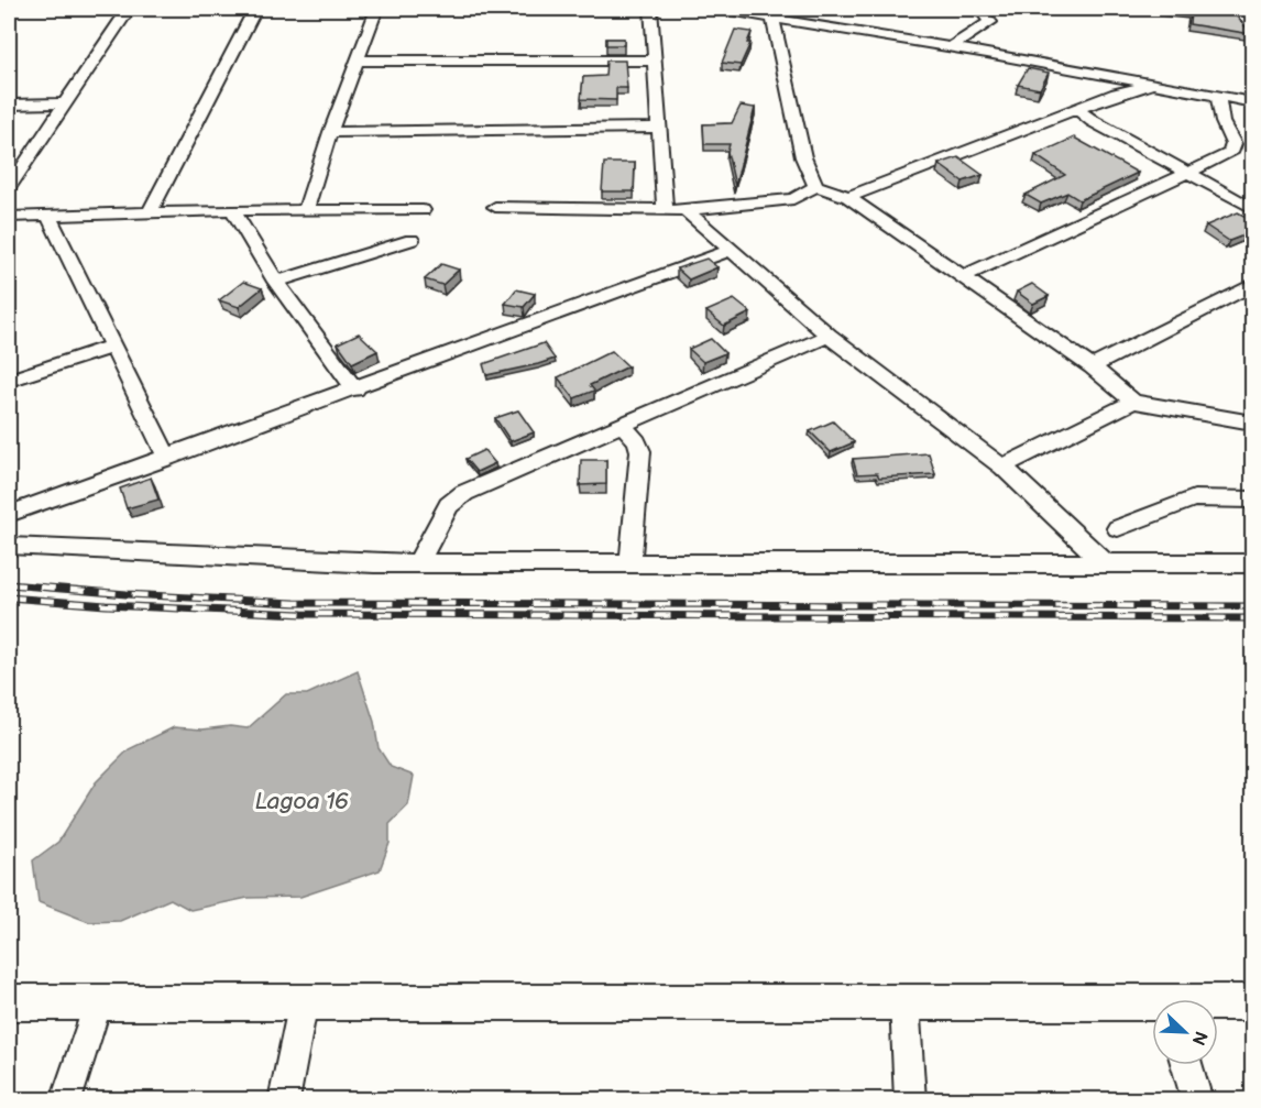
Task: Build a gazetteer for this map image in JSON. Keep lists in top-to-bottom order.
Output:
{
  "water": ["Lagoa 16"],
  "north": "bottom right"
}
